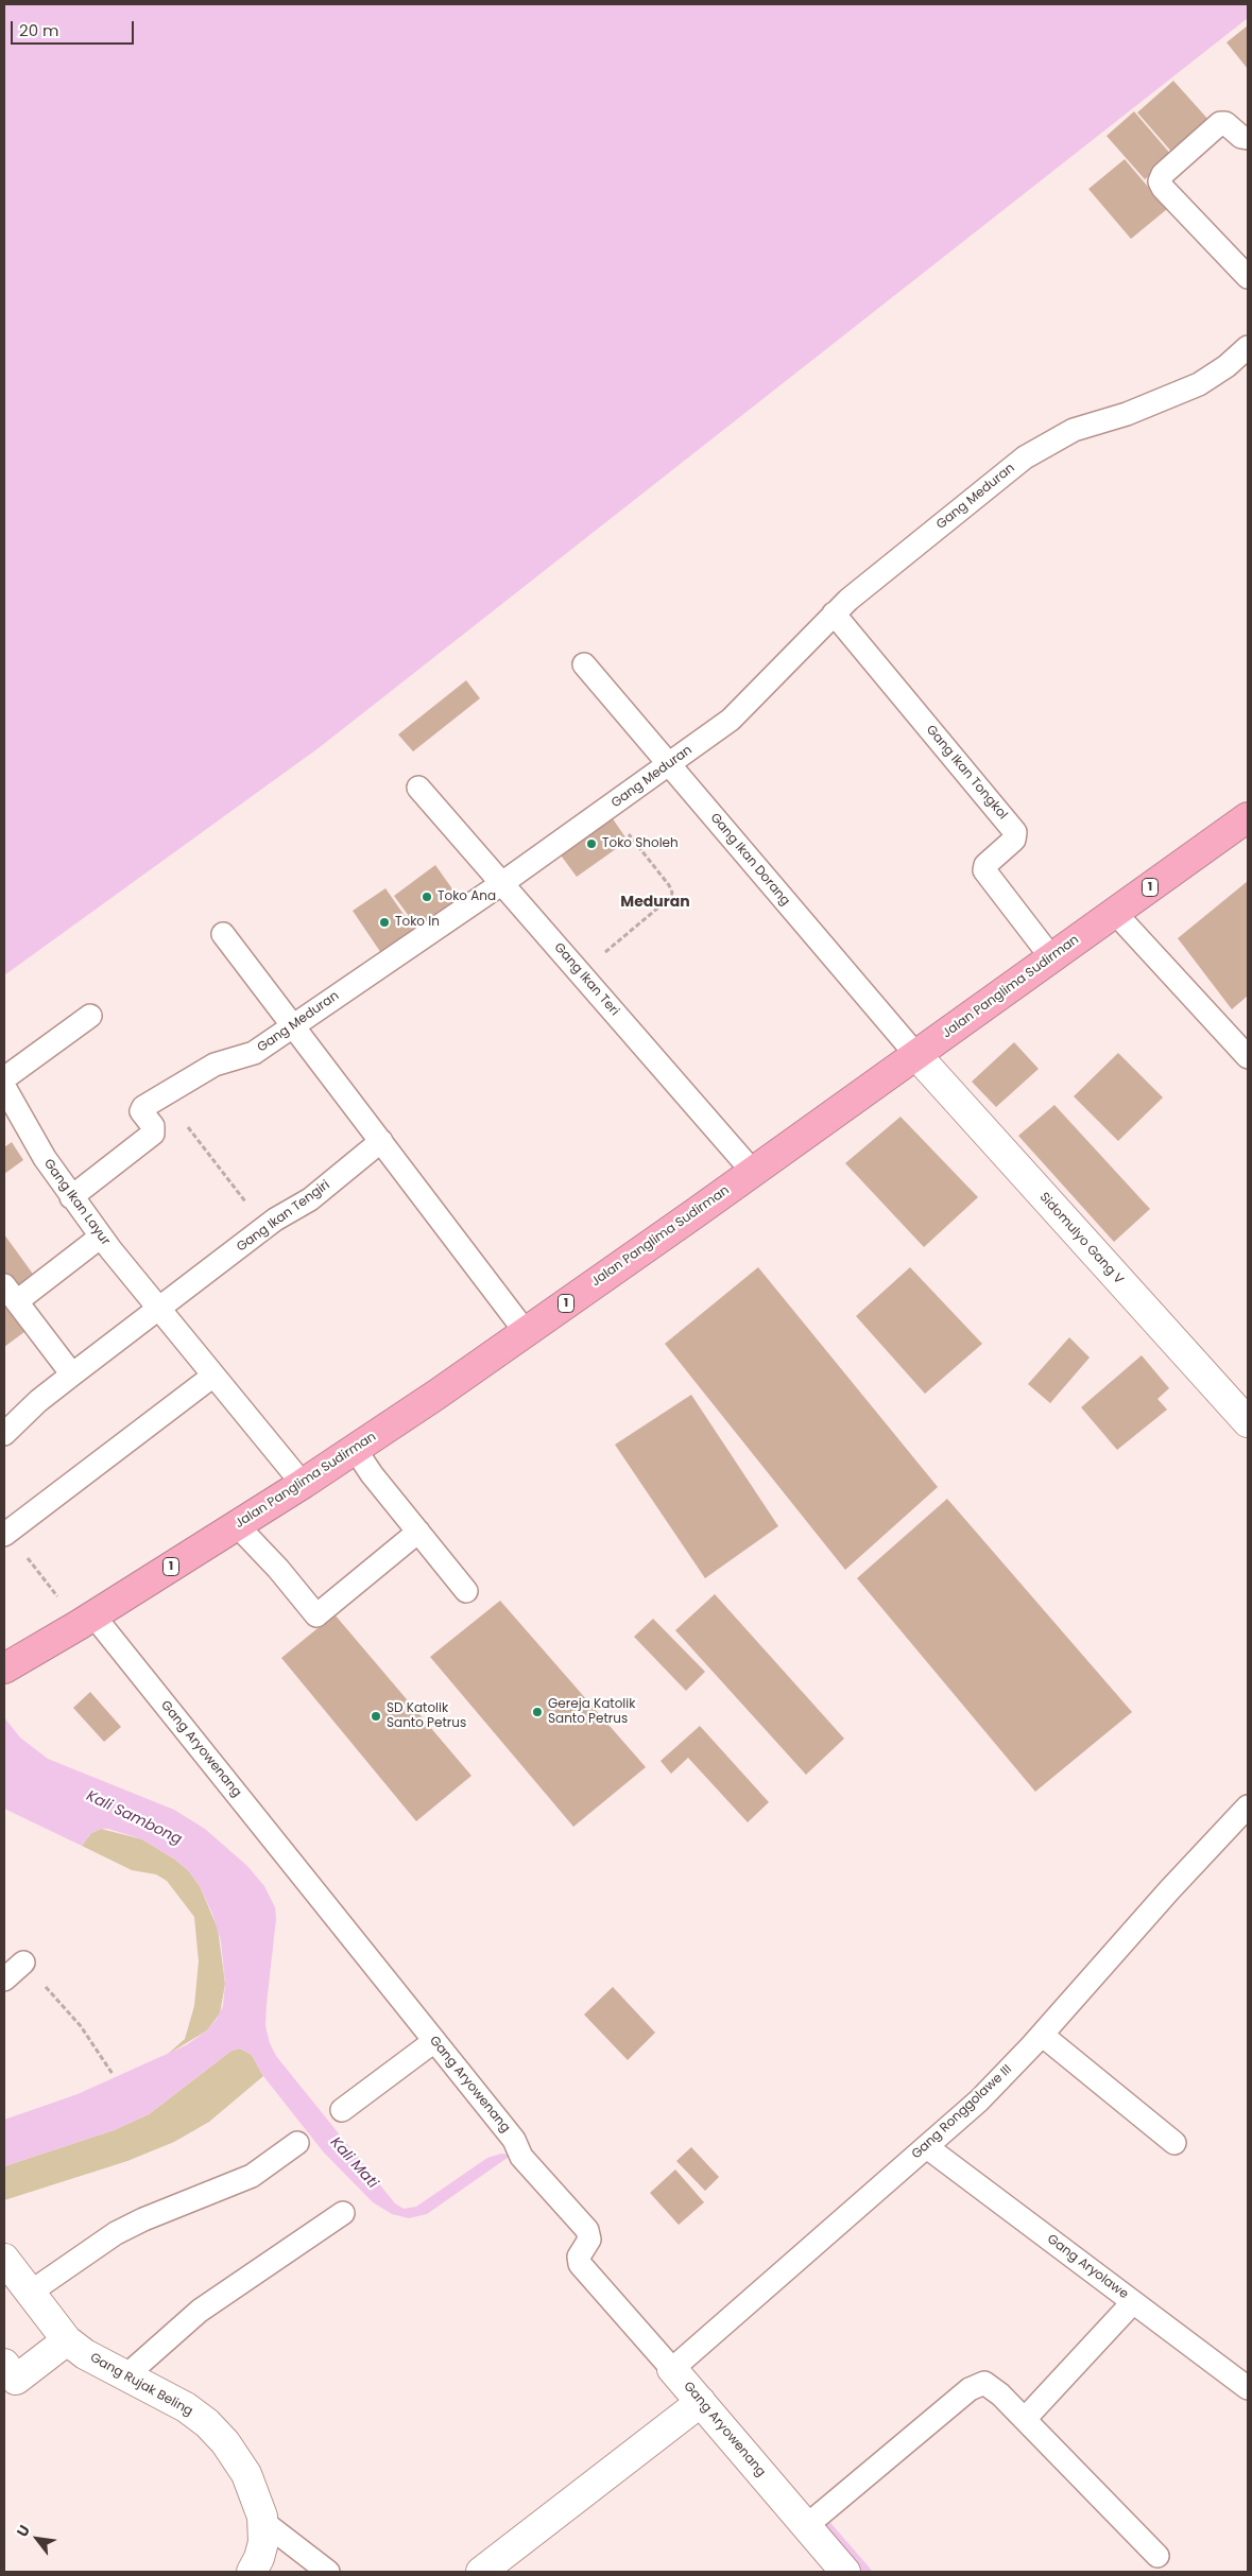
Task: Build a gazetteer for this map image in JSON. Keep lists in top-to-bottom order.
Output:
{
  "streets": {
    "highway": ["1", "Jalan Panglima Sudirman"],
    "street": ["Sidomulyo Gang V", "Gang Aryowenang", "Gang Rujak Beling"],
    "lane": [
      "Gang Meduran",
      "Gang Ikan Tongkol",
      "Gang Ikan Dorang",
      "Gang Ikan Teri",
      "Gang Ikan Layur",
      "Gang Ikan Tengiri",
      "Gang Ronggolawe III",
      "Gang Aryolawe"
    ]
  },
  "crossings": [
    ["Gang Meduran", "Gang Ikan Tongkol"],
    ["Gang Meduran", "Gang Ikan Dorang"],
    ["Gang Meduran", "Gang Ikan Teri"],
    ["Gang Meduran", "Gang Ikan Layur"],
    ["Gang Ikan Tongkol", "Jalan Panglima Sudirman"],
    ["Gang Ikan Dorang", "Jalan Panglima Sudirman"],
    ["Gang Ikan Dorang", "Sidomulyo Gang V"],
    ["Gang Ikan Teri", "Jalan Panglima Sudirman"],
    ["Jalan Panglima Sudirman", "Gang Ikan Layur"],
    ["Jalan Panglima Sudirman", "Sidomulyo Gang V"],
    ["Jalan Panglima Sudirman", "Gang Aryowenang"],
    ["Gang Ikan Layur", "Gang Ikan Tengiri"],
    ["Gang Aryowenang", "Gang Ronggolawe III"],
    ["Gang Ronggolawe III", "Gang Aryolawe"]
  ],
  "districts": ["Meduran"],
  "water": ["Kali Sambong", "Kali Mati"],
  "places": [
    "Toko Sholeh",
    "Toko Ana",
    "Toko In",
    "Gereja Katolik Santo Petrus",
    "SD Katolik Santo Petrus"
  ],
  "scale_bar": "20 m",
  "north": "top left"
}
